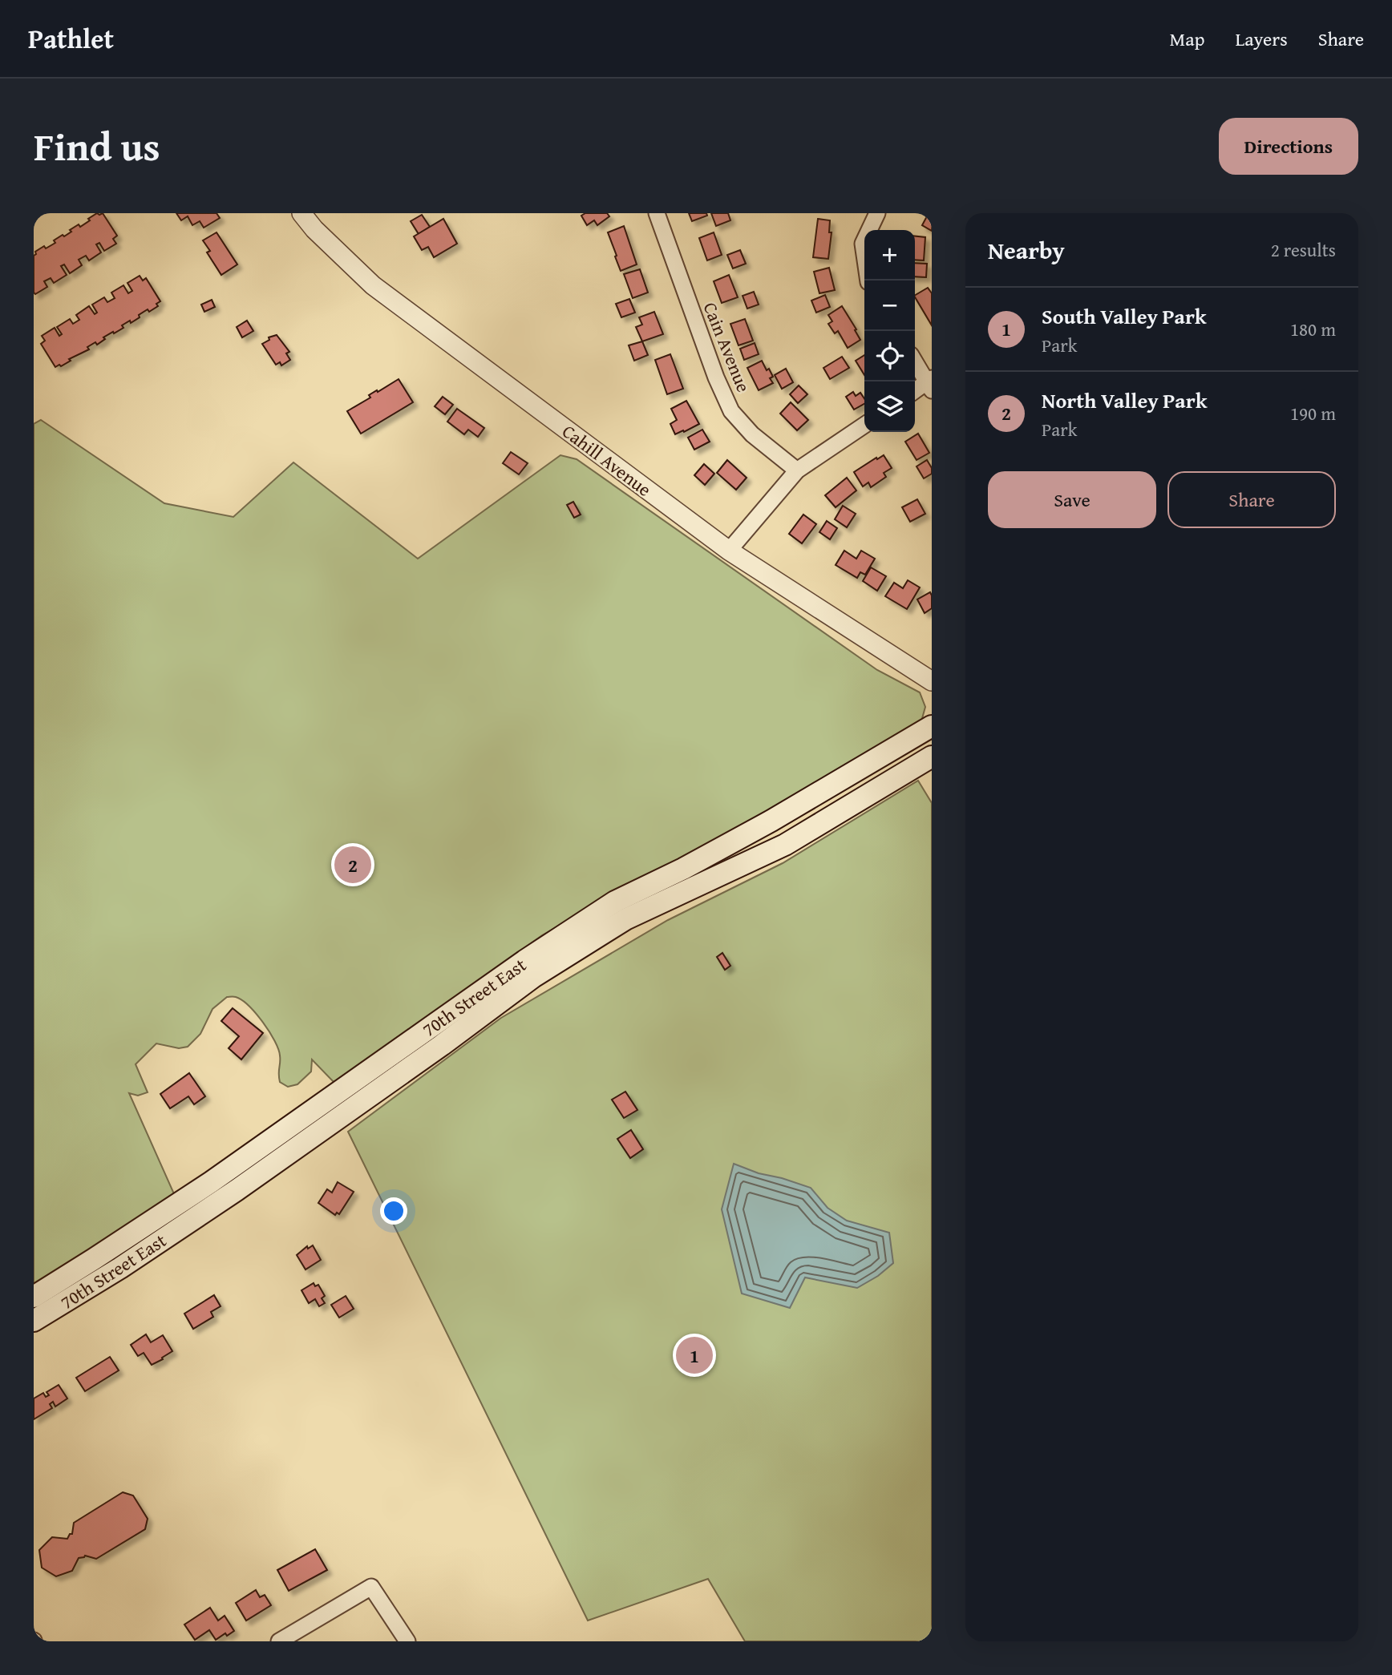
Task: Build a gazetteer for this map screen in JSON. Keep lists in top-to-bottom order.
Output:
{
  "streets": {
    "main road": ["70th Street East"],
    "street": ["Cain Avenue", "Cahill Avenue"]
  },
  "page": {
    "header": "Pathlet",
    "nav": ["Map", "Layers", "Share"],
    "title": "Find us",
    "buttons": [
      "Directions",
      ["Save", "Share"]
    ],
    "heading": ["Nearby", "2 results"],
    "map_buttons": ["+", "−"],
    "list": [
      {
        "mark": "1",
        "name": "South Valley Park",
        "note": "Park",
        "value": "180 m"
      },
      {
        "mark": "2",
        "name": "North Valley Park",
        "note": "Park",
        "value": "190 m"
      }
    ],
    "pins": ["2", "1"]
  }
}
